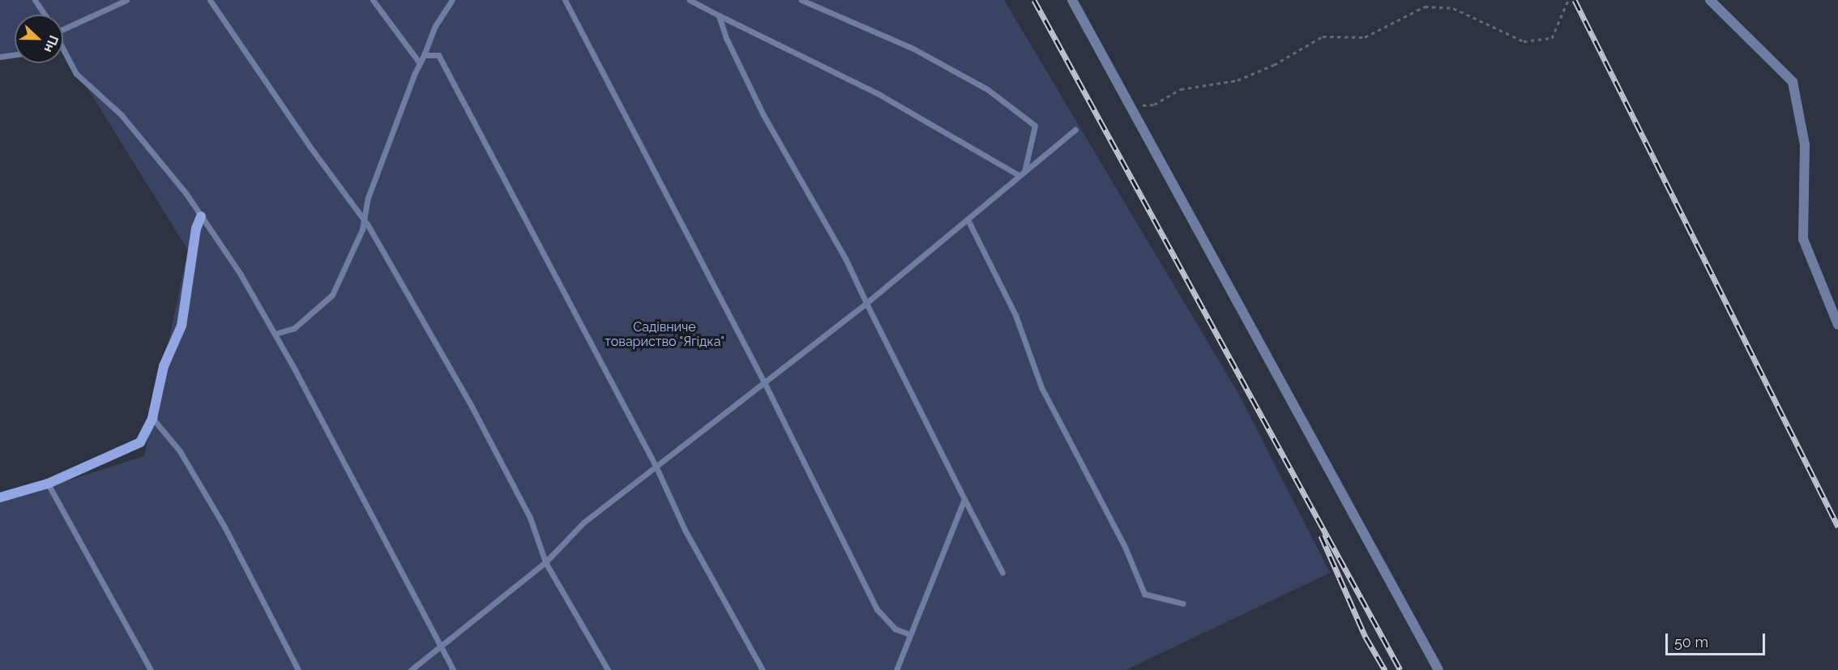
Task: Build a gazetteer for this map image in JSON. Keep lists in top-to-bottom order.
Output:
{
  "parks": ["Садівниче товариство \"Ягідка\""],
  "scale_bar": "50 m",
  "north": "right"
}
